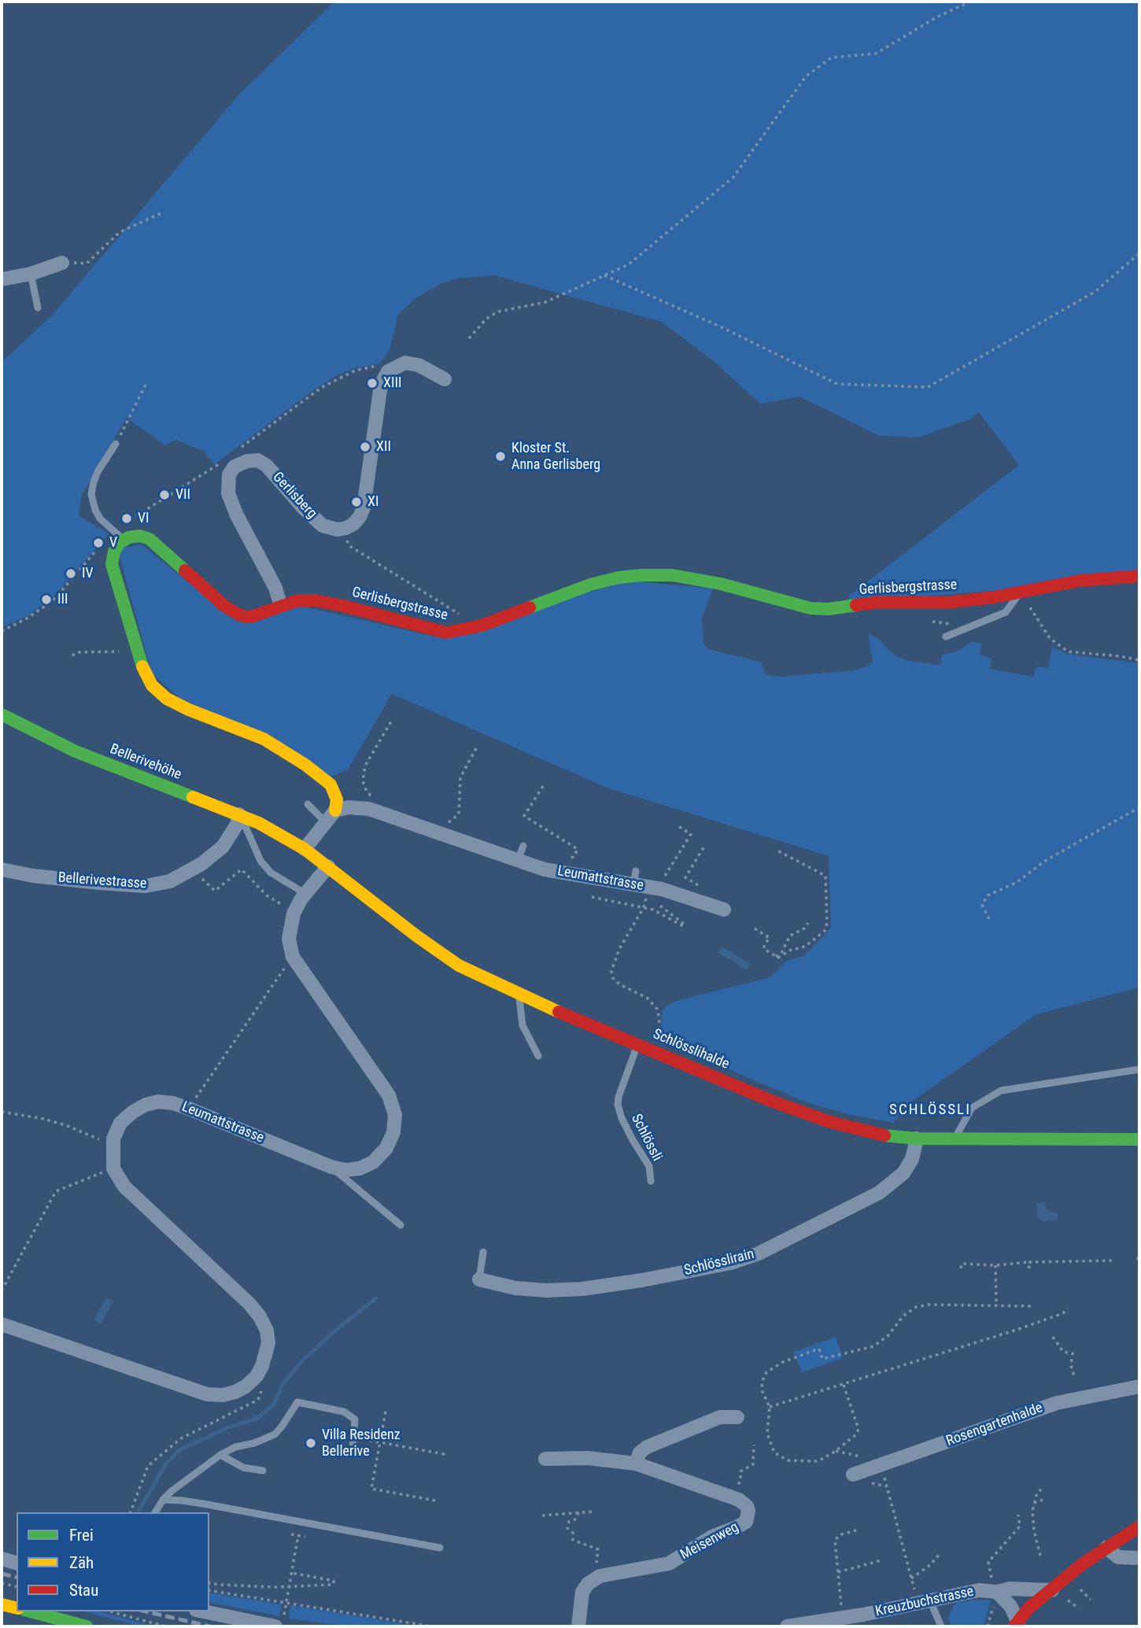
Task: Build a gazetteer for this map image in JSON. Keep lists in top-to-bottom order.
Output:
{
  "streets": {
    "main road": ["Gerlisbergstrasse", "Bellerivehöhe", "Schlösslihalde"],
    "street": [
      "Gerlisberg",
      "Leumattstrasse",
      "Bellerivestrasse",
      "Schlösslirain",
      "Rosengartenhalde",
      "Meisenweg",
      "Kreuzbuchstrasse"
    ],
    "lane": ["Schlössli"]
  },
  "crossings": [
    ["Gerlisberg", "Gerlisbergstrasse"],
    ["Bellerivehöhe", "Bellerivestrasse"],
    ["Bellerivehöhe", "Schlösslihalde"],
    ["Leumattstrasse", "Schlösslihalde"],
    ["Schlösslihalde", "Schlössli"],
    ["Schlösslihalde", "Schlösslirain"]
  ],
  "districts": ["SCHLÖSSLI"],
  "places": [
    "XIII",
    "XII",
    "Kloster St. Anna Gerlisberg",
    "VII",
    "XI",
    "VI",
    "V",
    "IV",
    "III",
    "Villa Residenz Bellerive"
  ],
  "legend": ["Frei", "Zäh", "Stau"]
}
